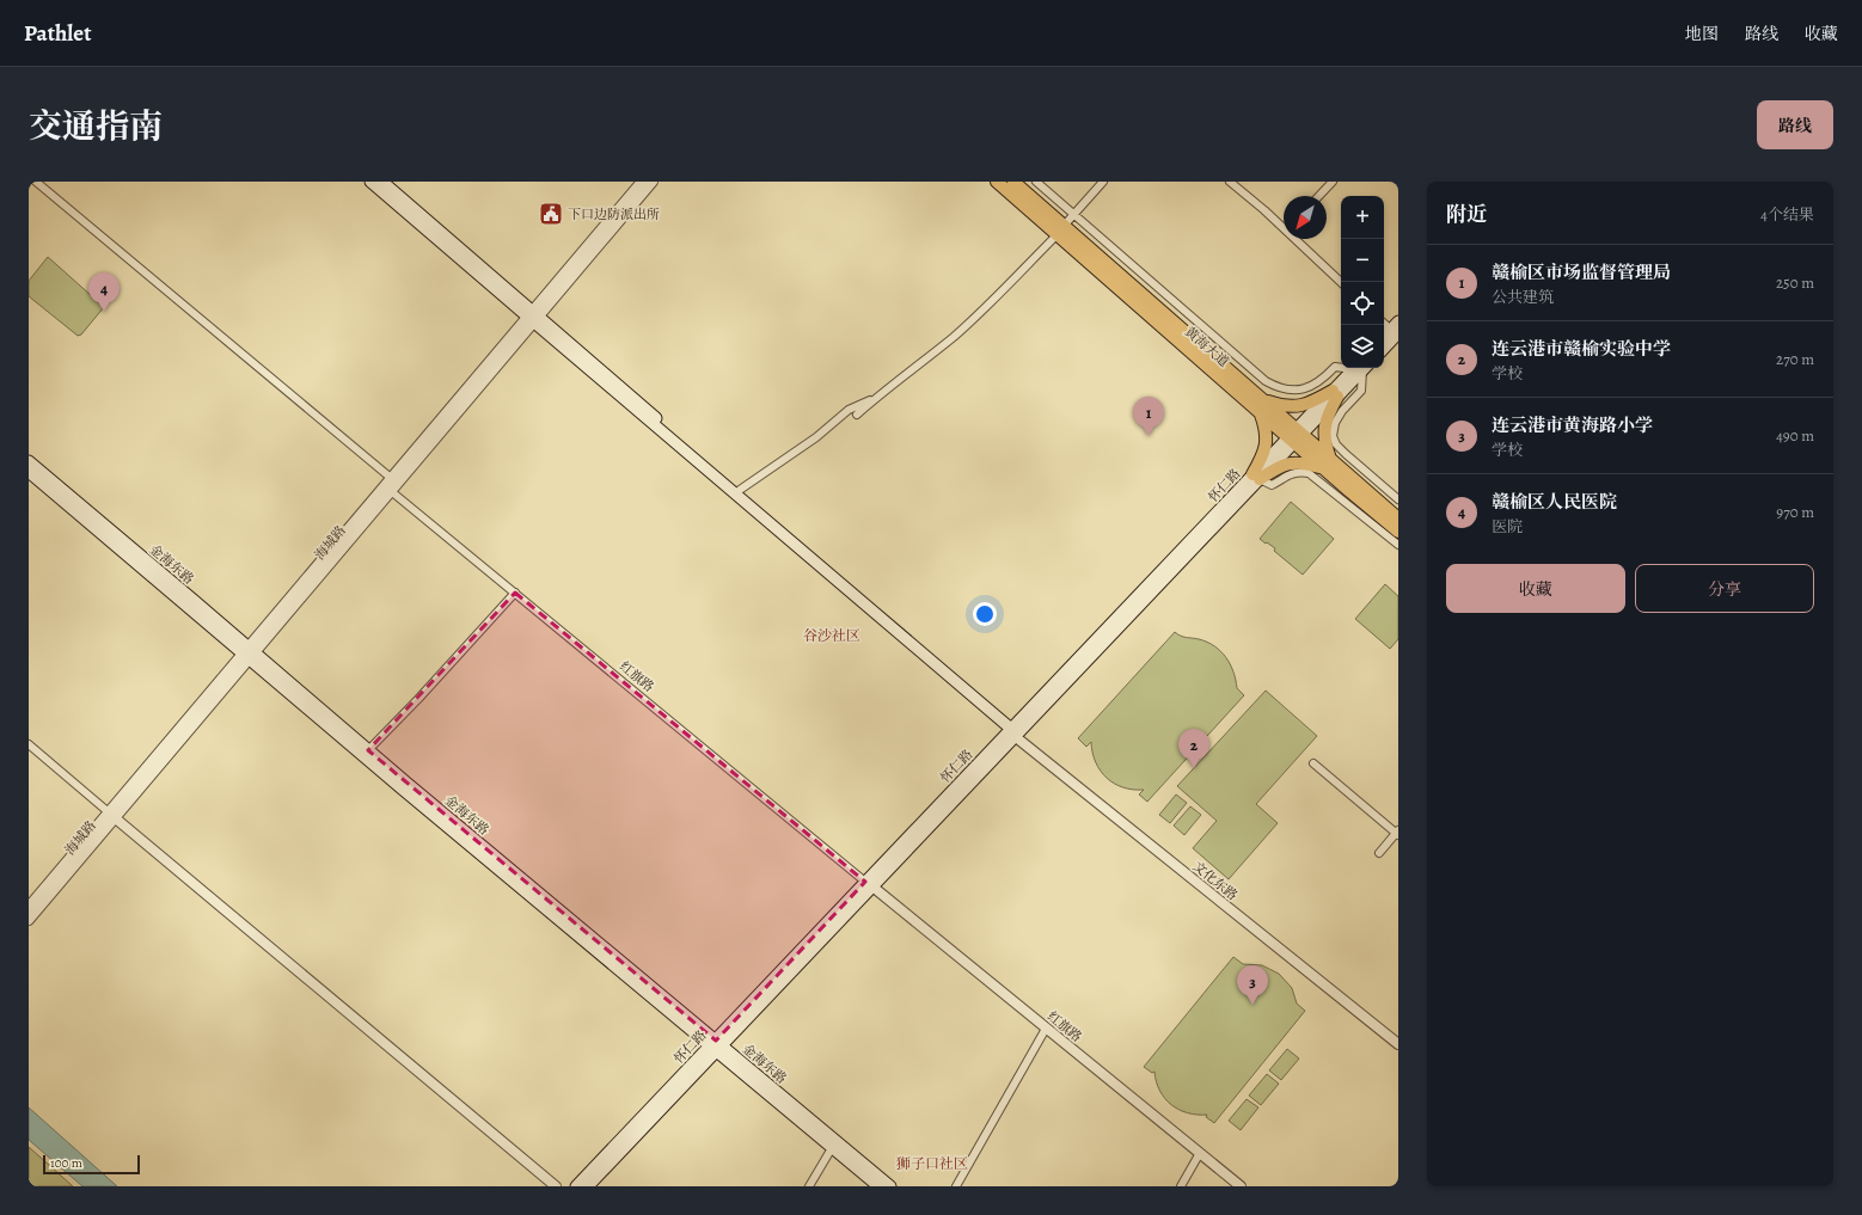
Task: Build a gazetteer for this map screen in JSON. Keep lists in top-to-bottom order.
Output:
{
  "streets": {
    "main road": ["黄海大道", "怀仁路", "金海东路"],
    "street": ["海城路", "红旗路", "文化东路"]
  },
  "crossings": [
    ["黄海大道", "怀仁路"],
    ["怀仁路", "金海东路"],
    ["怀仁路", "红旗路"],
    ["怀仁路", "文化东路"],
    ["海城路", "金海东路"],
    ["海城路", "红旗路"]
  ],
  "districts": ["谷沙社区", "狮子口社区"],
  "places": {
    "public building": ["下口边防派出所"]
  },
  "scale_bar": "100 m",
  "north": "bottom left",
  "page": {
    "header": "Pathlet",
    "nav": ["地图", "路线", "收藏"],
    "title": "交通指南",
    "buttons": [
      "路线",
      ["收藏", "分享"]
    ],
    "heading": ["附近", "4个结果"],
    "map_buttons": ["+", "−"],
    "list": [
      {
        "mark": "1",
        "name": "赣榆区市场监督管理局",
        "note": "公共建筑",
        "value": "250 m"
      },
      {
        "mark": "2",
        "name": "连云港市赣榆实验中学",
        "note": "学校",
        "value": "270 m"
      },
      {
        "mark": "3",
        "name": "连云港市黄海路小学",
        "note": "学校",
        "value": "490 m"
      },
      {
        "mark": "4",
        "name": "赣榆区人民医院",
        "note": "医院",
        "value": "970 m"
      }
    ],
    "pins": [
      "4",
      "1",
      "2",
      "3"
    ],
    "scale": "100 m"
  }
}
